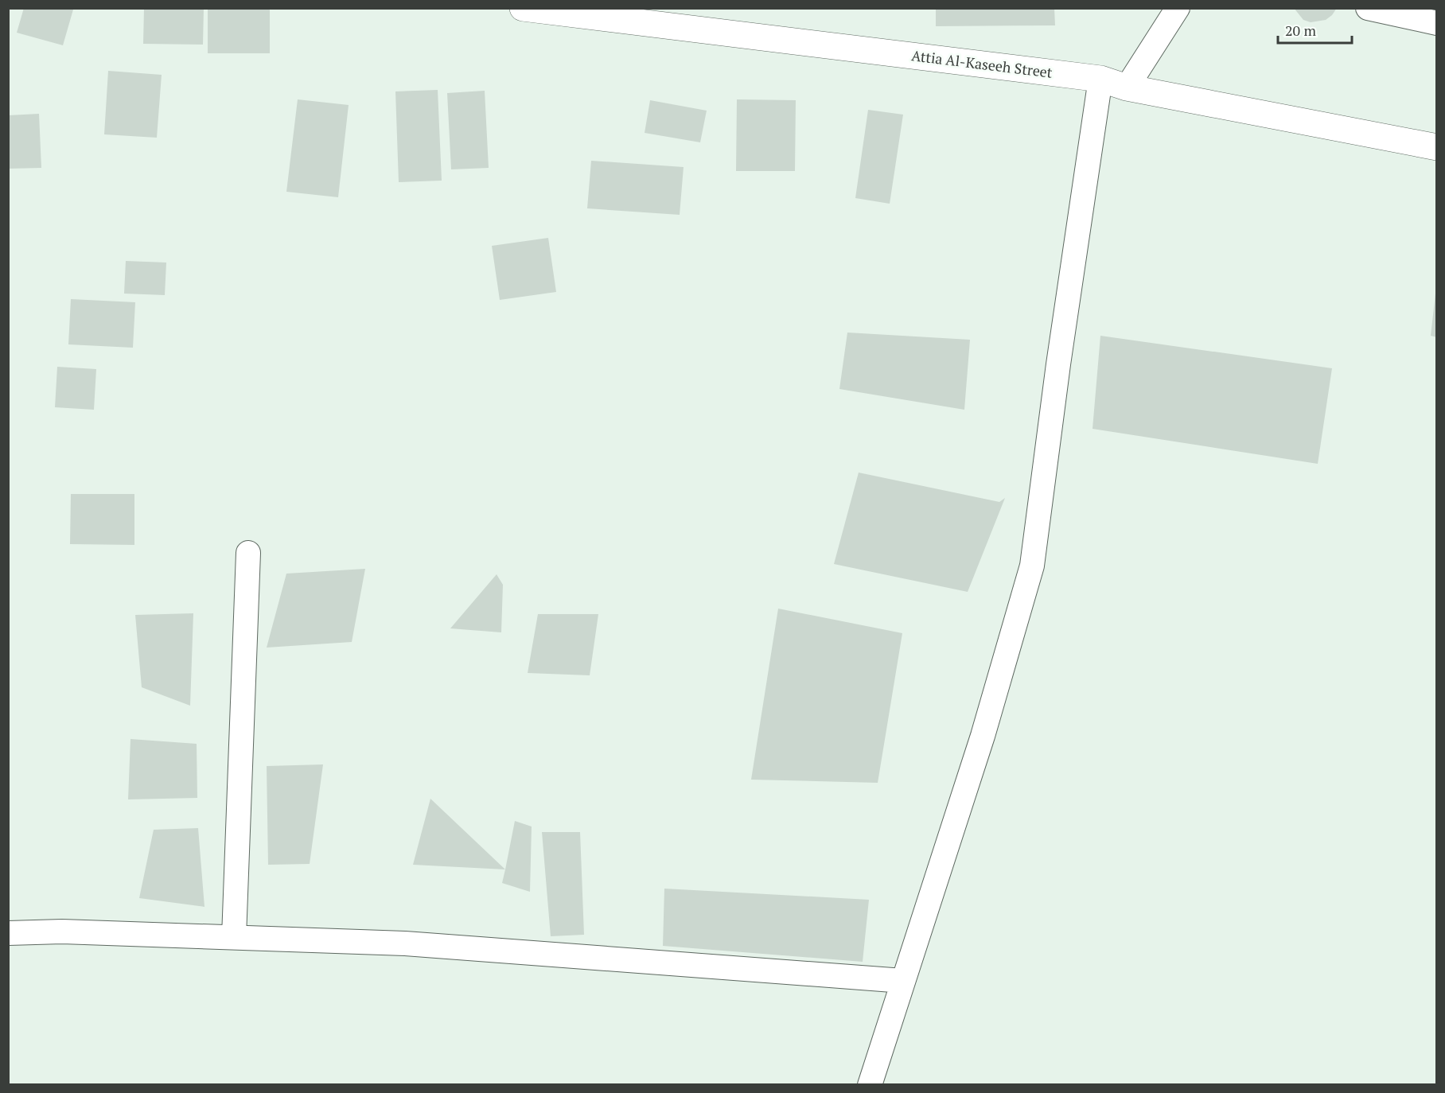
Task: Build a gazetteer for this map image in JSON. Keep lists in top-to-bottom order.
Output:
{
  "streets": {
    "street": ["Attia Al-Kaseeh Street"]
  },
  "scale_bar": "20 m"
}
